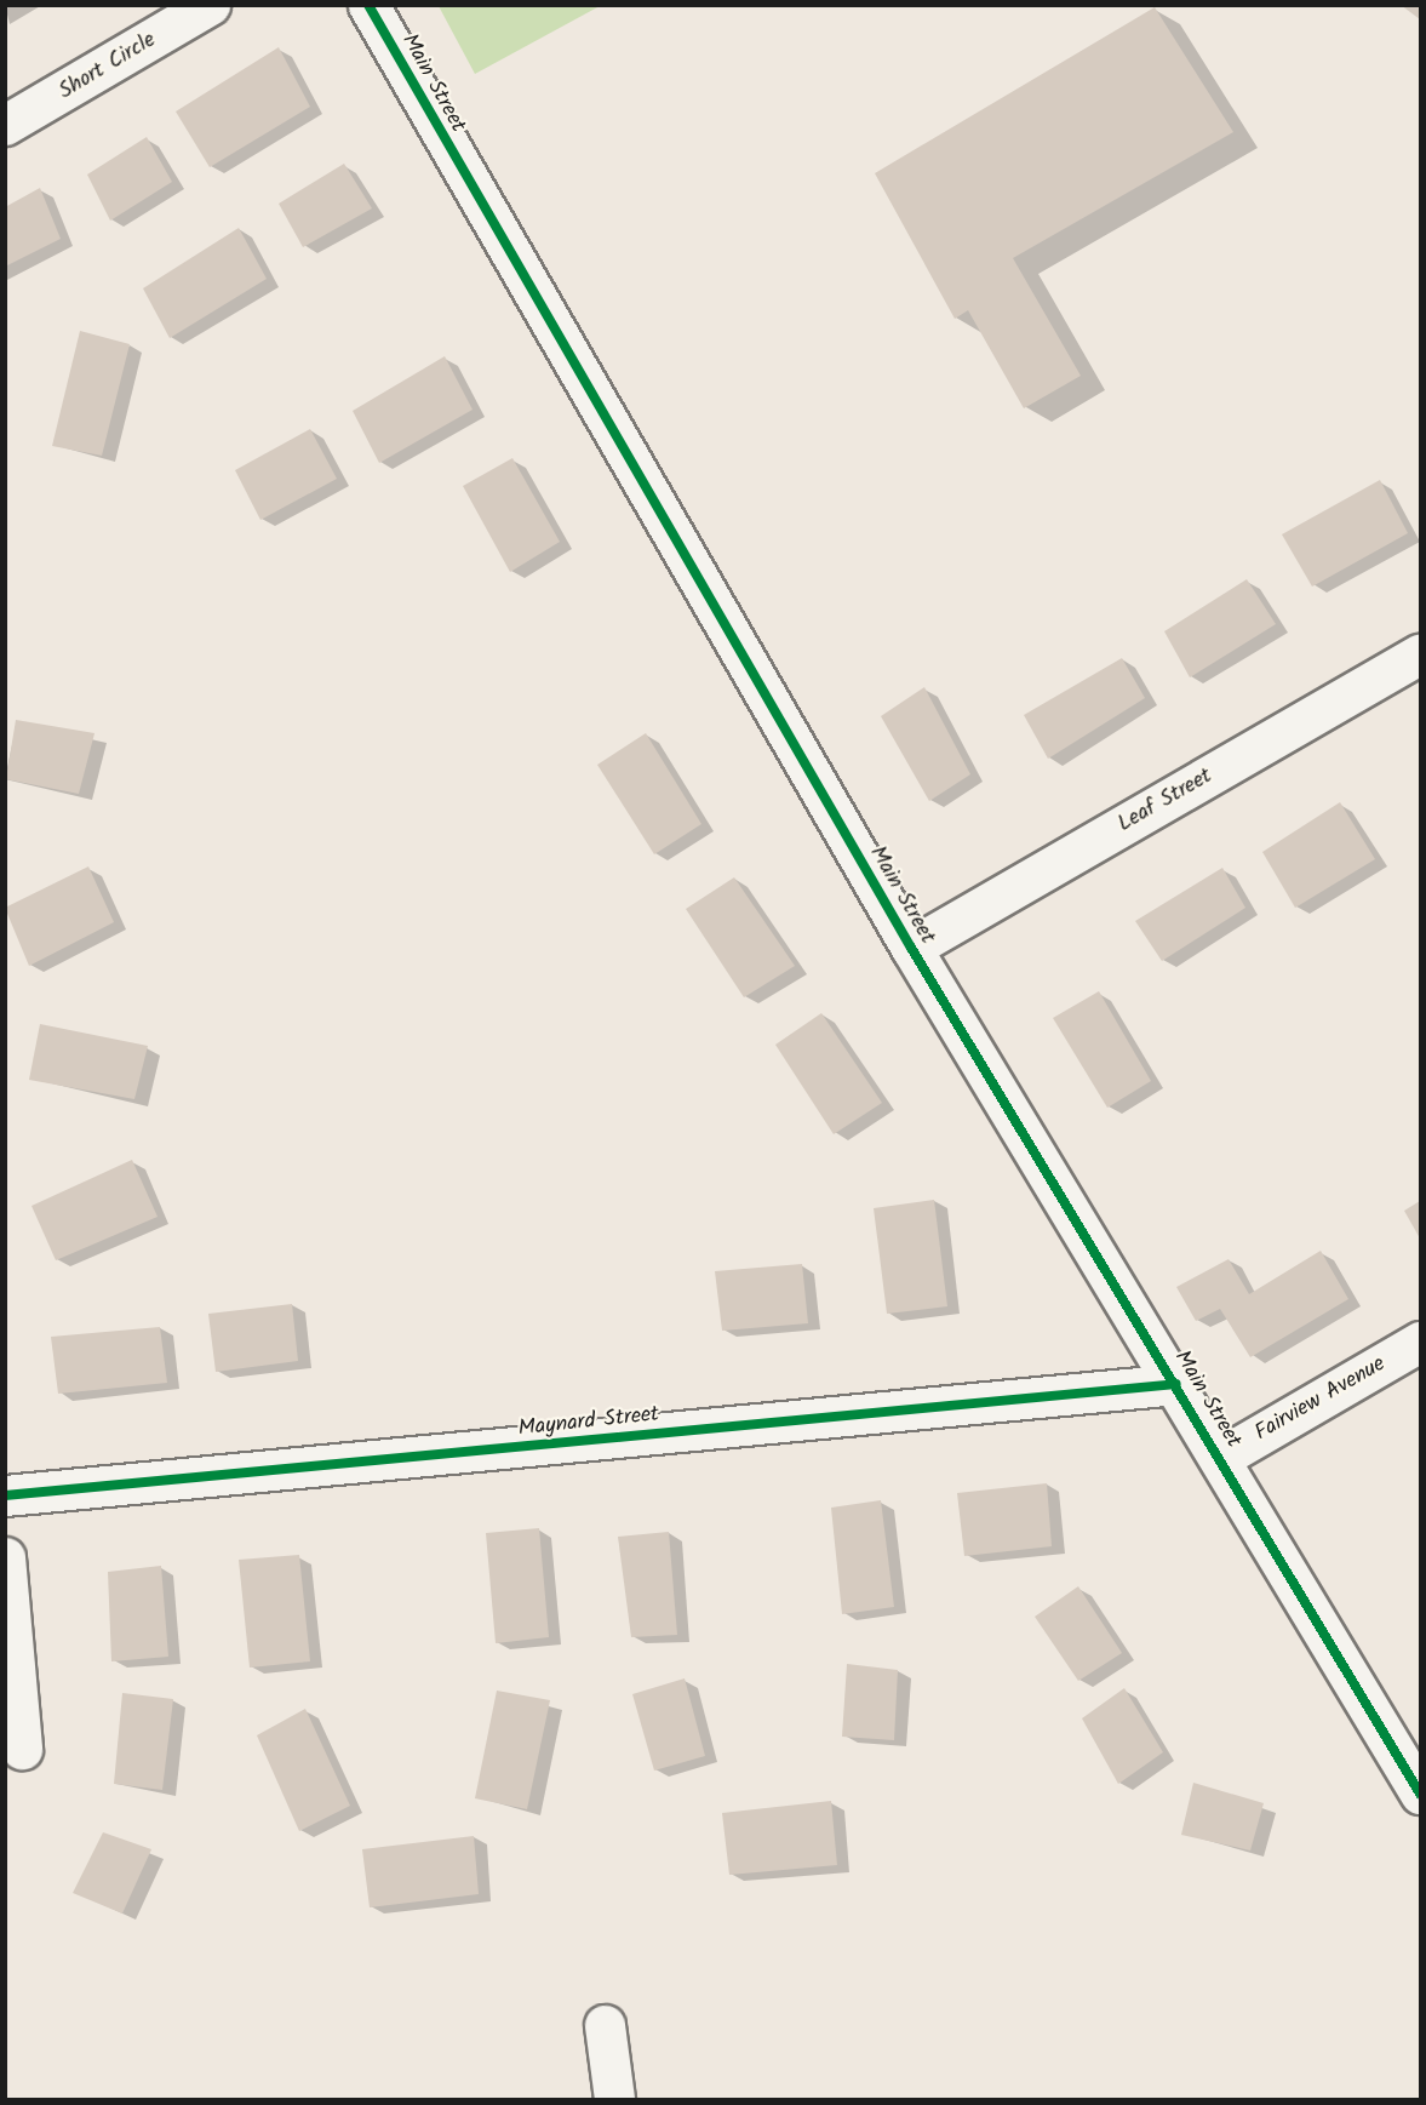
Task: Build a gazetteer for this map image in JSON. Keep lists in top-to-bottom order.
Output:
{
  "streets": {
    "street": [
      "Short Circle",
      "Main Street",
      "Leaf Street",
      "Fairview Avenue",
      "Maynard Street"
    ]
  },
  "crossings": [
    ["Main Street", "Leaf Street"],
    ["Main Street", "Fairview Avenue"],
    ["Main Street", "Maynard Street"]
  ]
}
